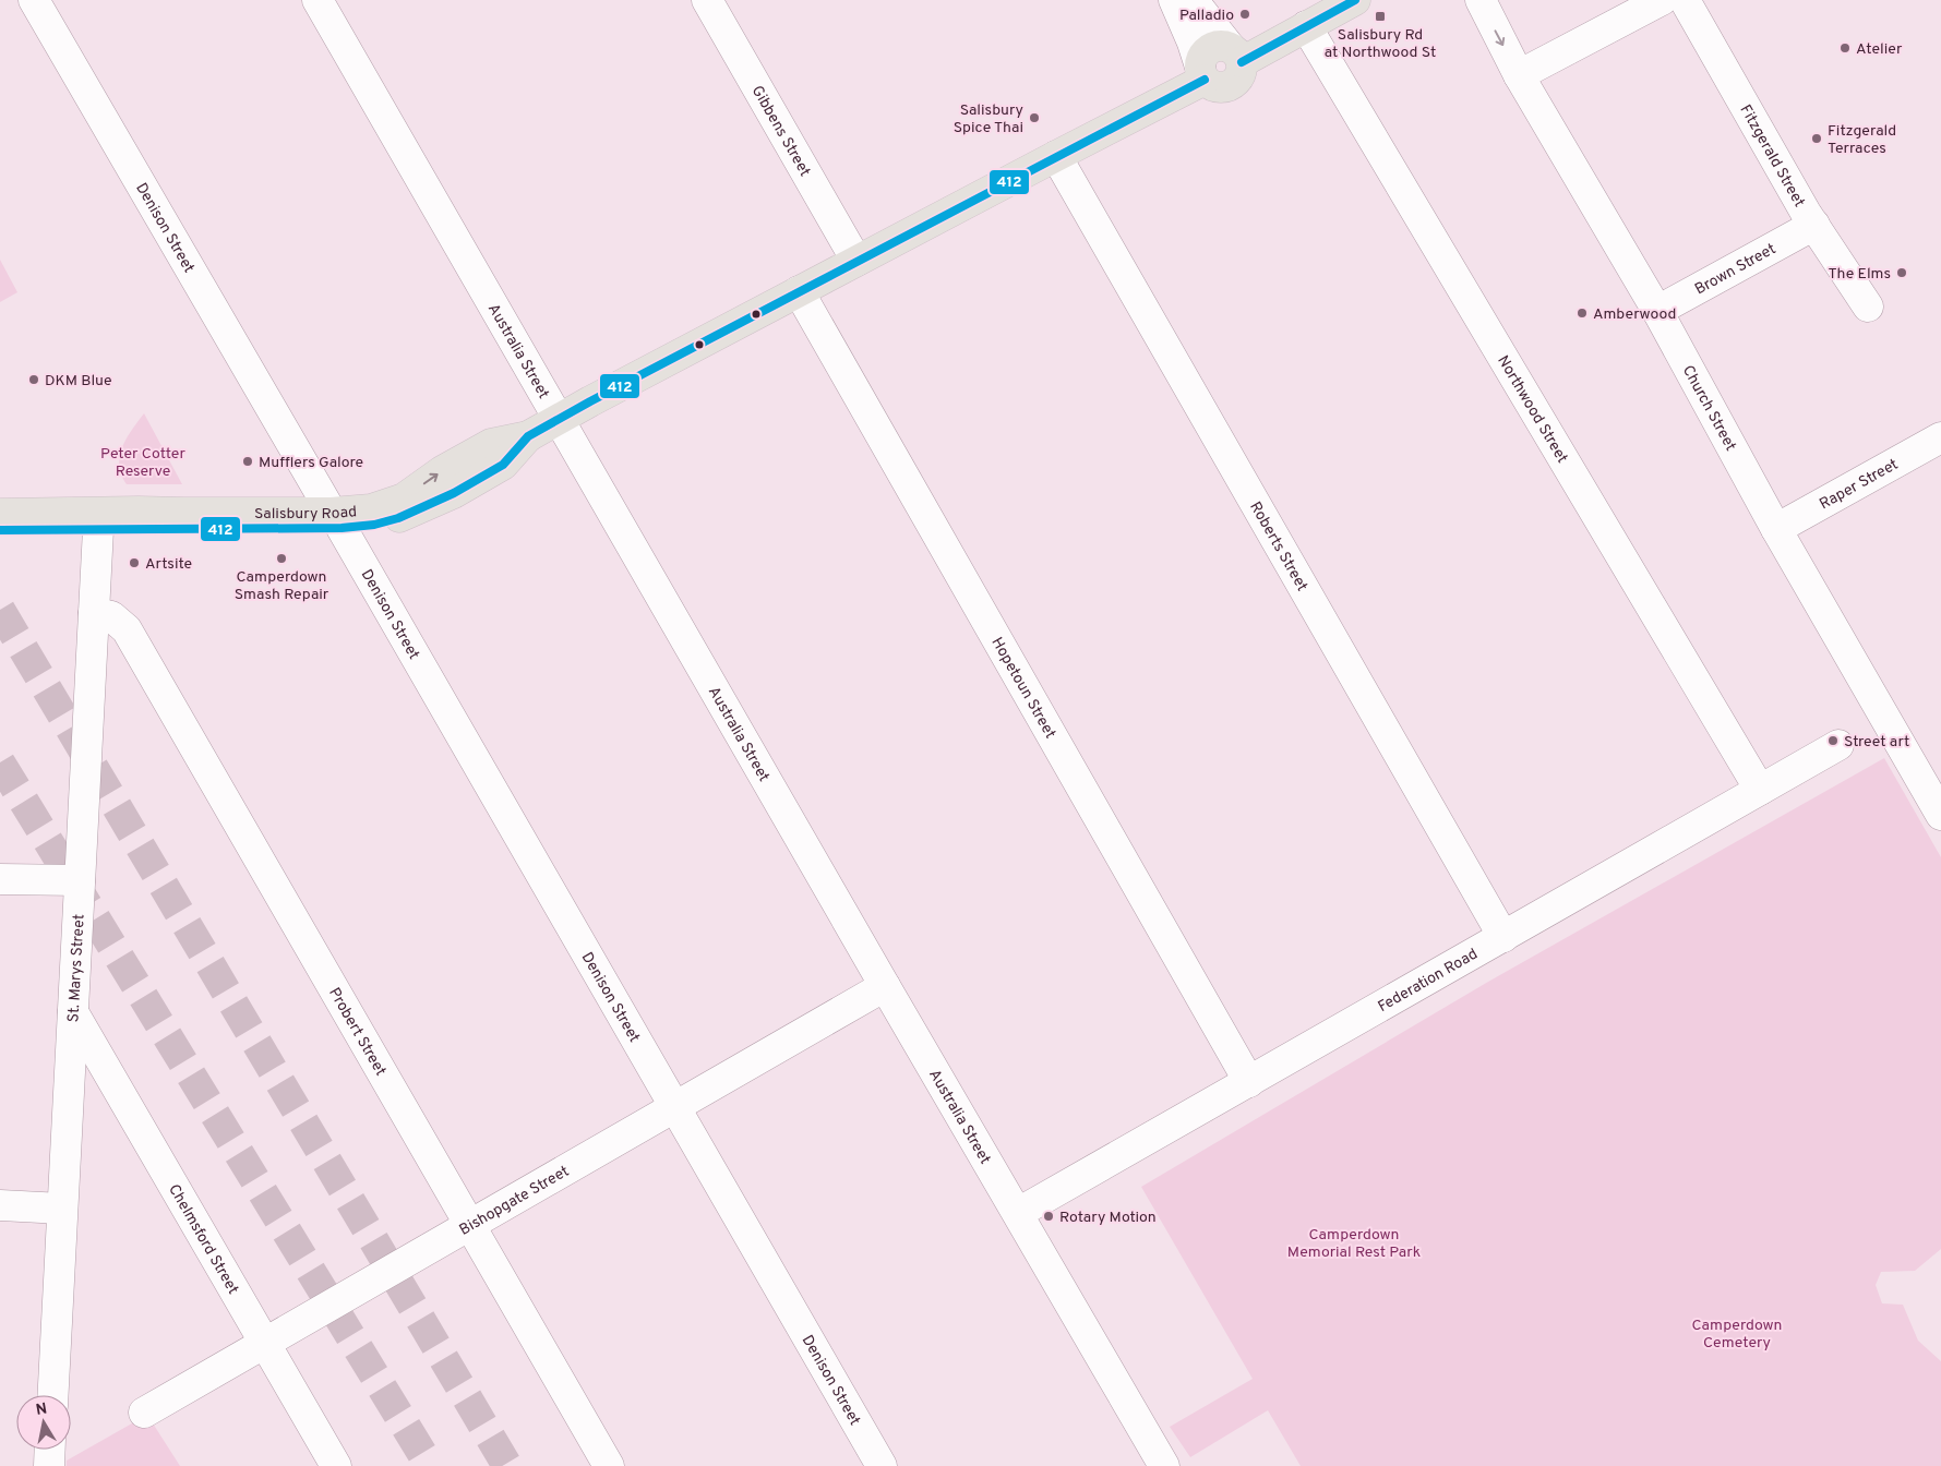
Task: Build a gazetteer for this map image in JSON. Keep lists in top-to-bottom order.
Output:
{
  "streets": {
    "main road": ["Salisbury Road"],
    "street": [
      "Gibbens Street",
      "Fitzgerald Street",
      "Denison Street",
      "Brown Street",
      "Australia Street",
      "Northwood Street",
      "Church Street",
      "Raper Street",
      "Roberts Street",
      "Hopetoun Street",
      "St. Marys Street",
      "Federation Road",
      "Probert Street",
      "Bishopgate Street",
      "Chelmsford Street"
    ]
  },
  "crossings": [
    ["Gibbens Street", "Salisbury Road"],
    ["Fitzgerald Street", "Brown Street"],
    ["Denison Street", "Salisbury Road"],
    ["Denison Street", "Bishopgate Street"],
    ["Brown Street", "Church Street"],
    ["Australia Street", "Salisbury Road"],
    ["Australia Street", "Federation Road"],
    ["Australia Street", "Bishopgate Street"],
    ["Northwood Street", "Federation Road"],
    ["Church Street", "Raper Street"],
    ["Salisbury Road", "Roberts Street"],
    ["Salisbury Road", "Hopetoun Street"],
    ["Salisbury Road", "St. Marys Street"],
    ["Roberts Street", "Federation Road"],
    ["Hopetoun Street", "Federation Road"],
    ["St. Marys Street", "Probert Street"],
    ["St. Marys Street", "Chelmsford Street"],
    ["Probert Street", "Bishopgate Street"],
    ["Bishopgate Street", "Chelmsford Street"]
  ],
  "parks": ["Peter Cotter Reserve", "Camperdown Memorial Rest Park", "Camperdown Cemetery"],
  "places": {
    "other": [
      "Palladio",
      "Atelier",
      "Salisbury Spice Thai",
      "Fitzgerald Terraces",
      "The Elms",
      "Amberwood",
      "DKM Blue",
      "Mufflers Galore",
      "Camperdown Smash Repair",
      "Artsite",
      "Street art",
      "Rotary Motion"
    ],
    "transit": ["Salisbury Rd at Northwood St"]
  },
  "lines": ["transit line 412"],
  "north": "top"
}
